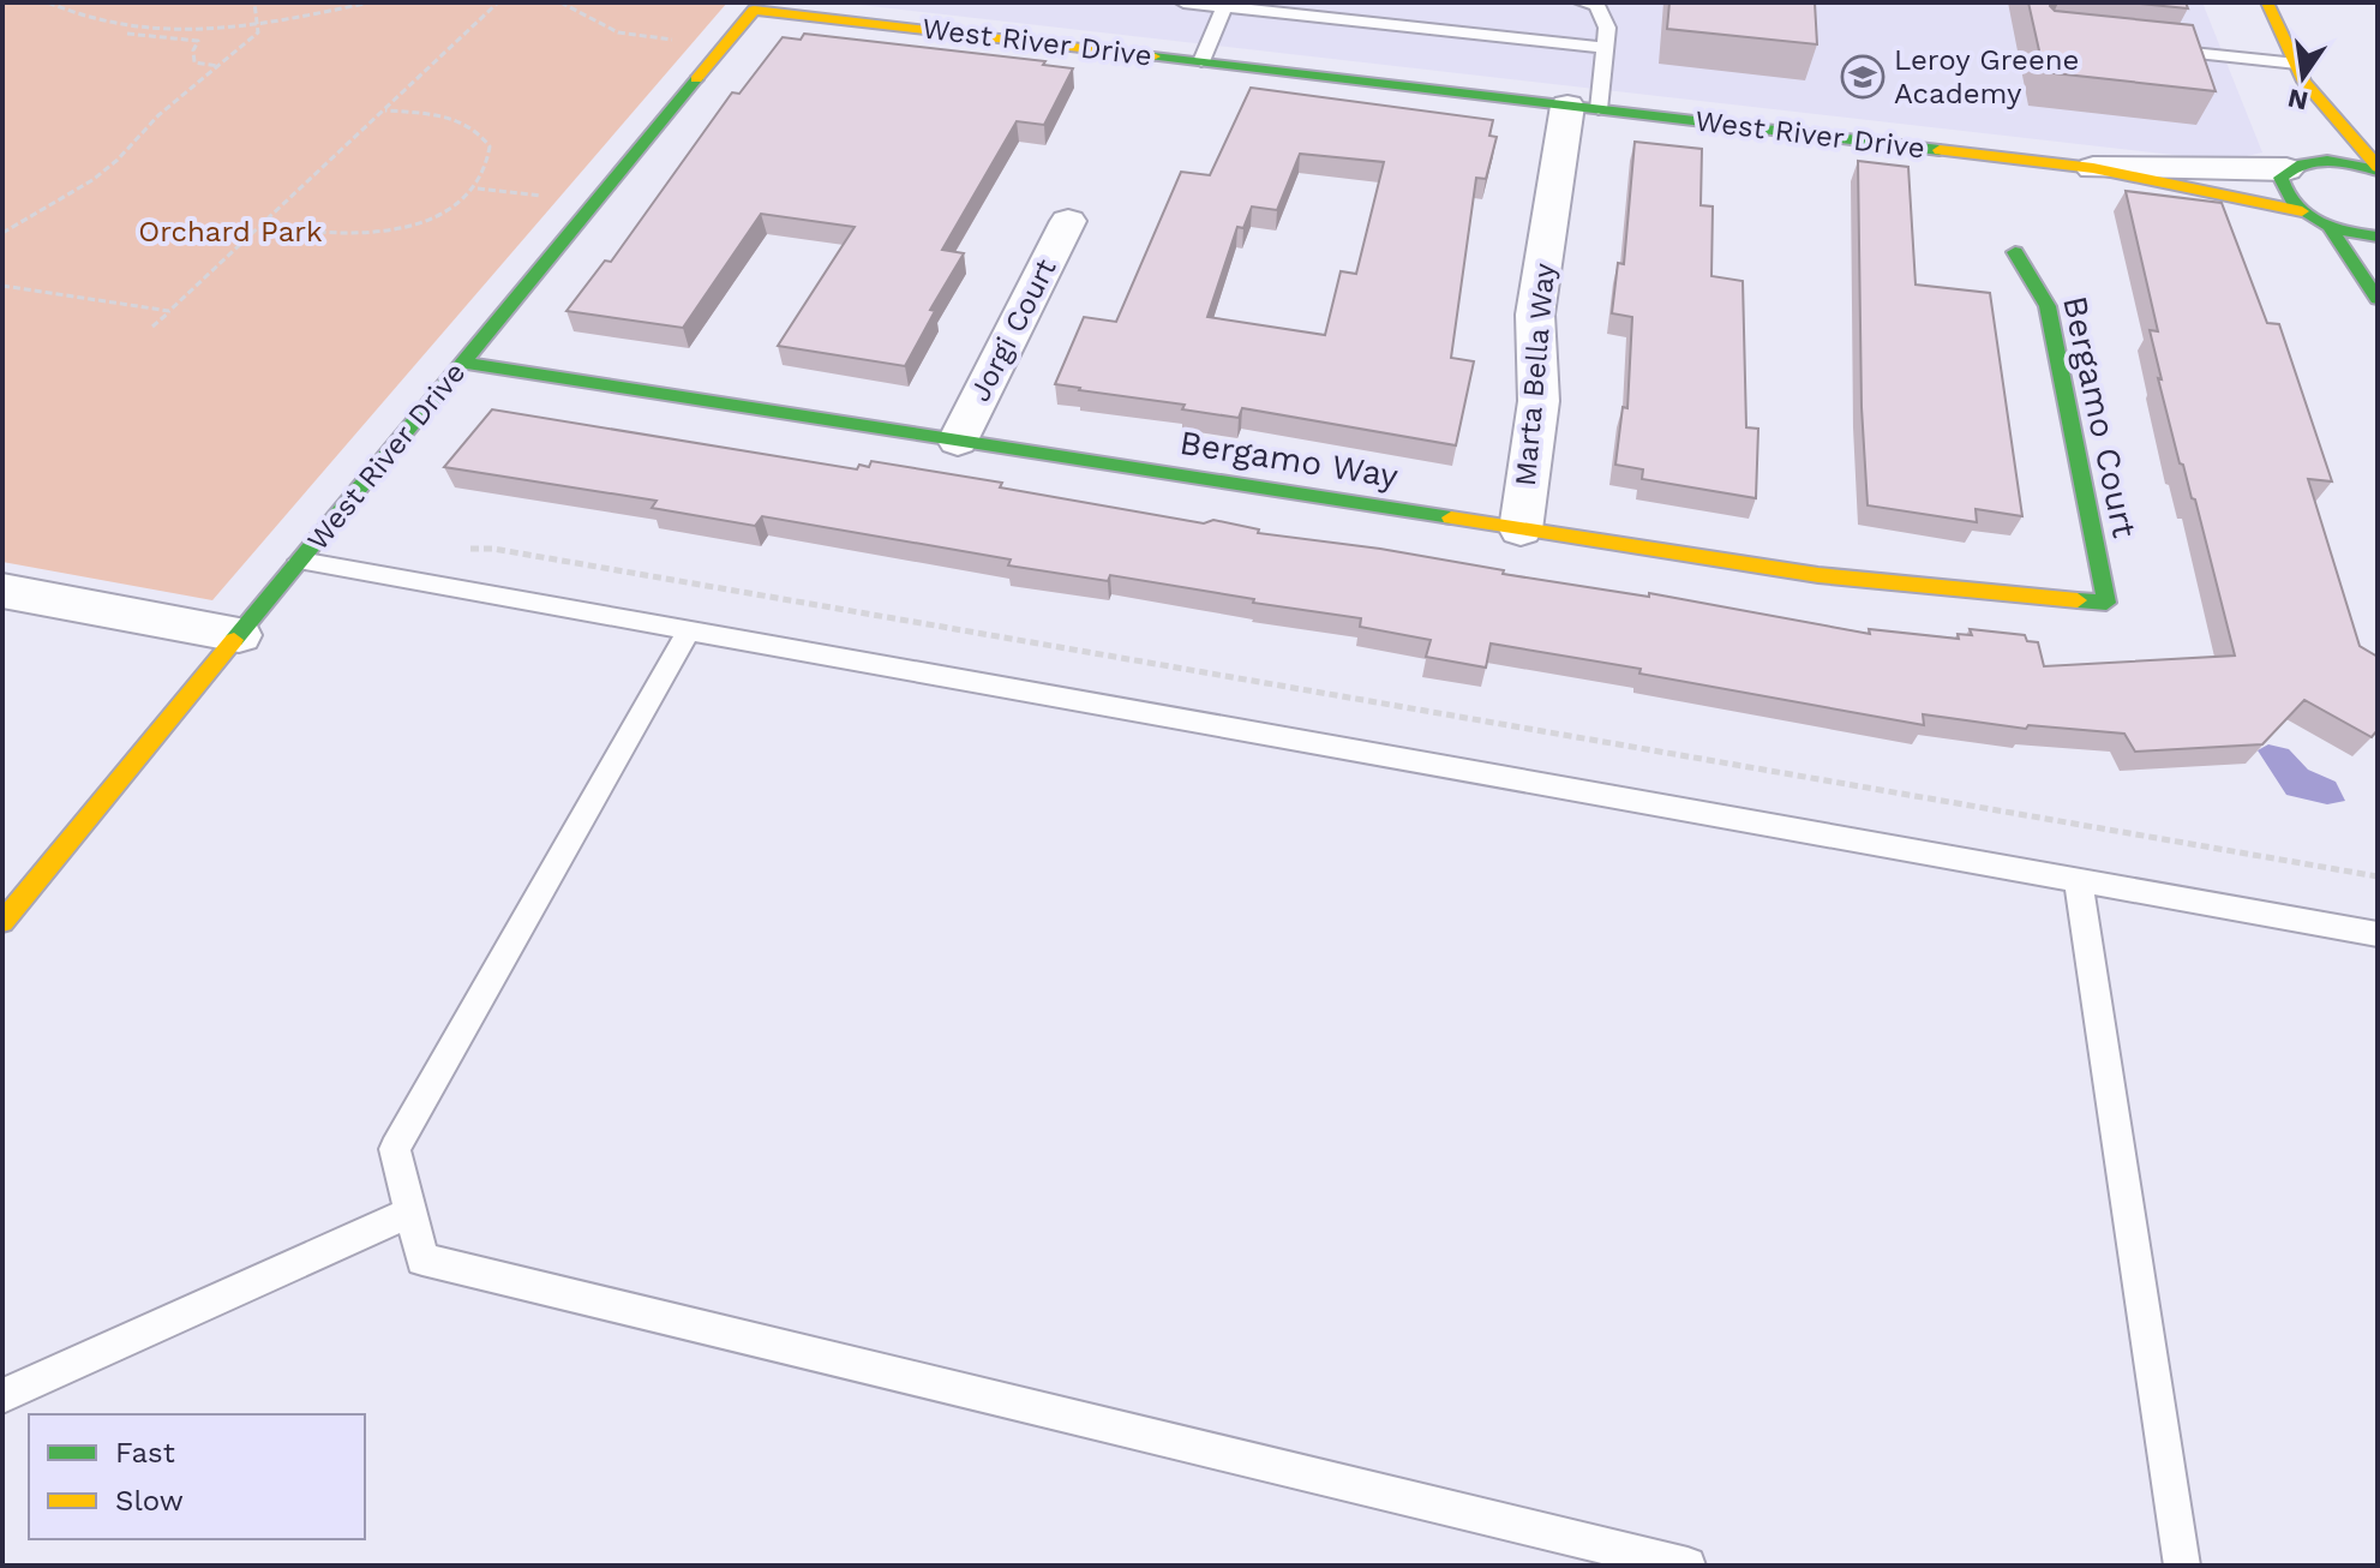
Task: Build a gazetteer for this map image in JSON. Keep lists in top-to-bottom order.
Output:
{
  "streets": {
    "street": [
      "West River Drive",
      "Jorgi Court",
      "Marta Bella Way",
      "Bergamo Court",
      "Bergamo Way"
    ]
  },
  "crossings": [
    ["West River Drive", "Marta Bella Way"],
    ["West River Drive", "Bergamo Way"],
    ["Jorgi Court", "Bergamo Way"],
    ["Marta Bella Way", "Bergamo Way"],
    ["Bergamo Court", "Bergamo Way"]
  ],
  "parks": ["Orchard Park"],
  "places": {
    "school or university": ["Leroy Greene Academy"]
  },
  "legend": ["Fast", "Slow"],
  "north": "bottom"
}
